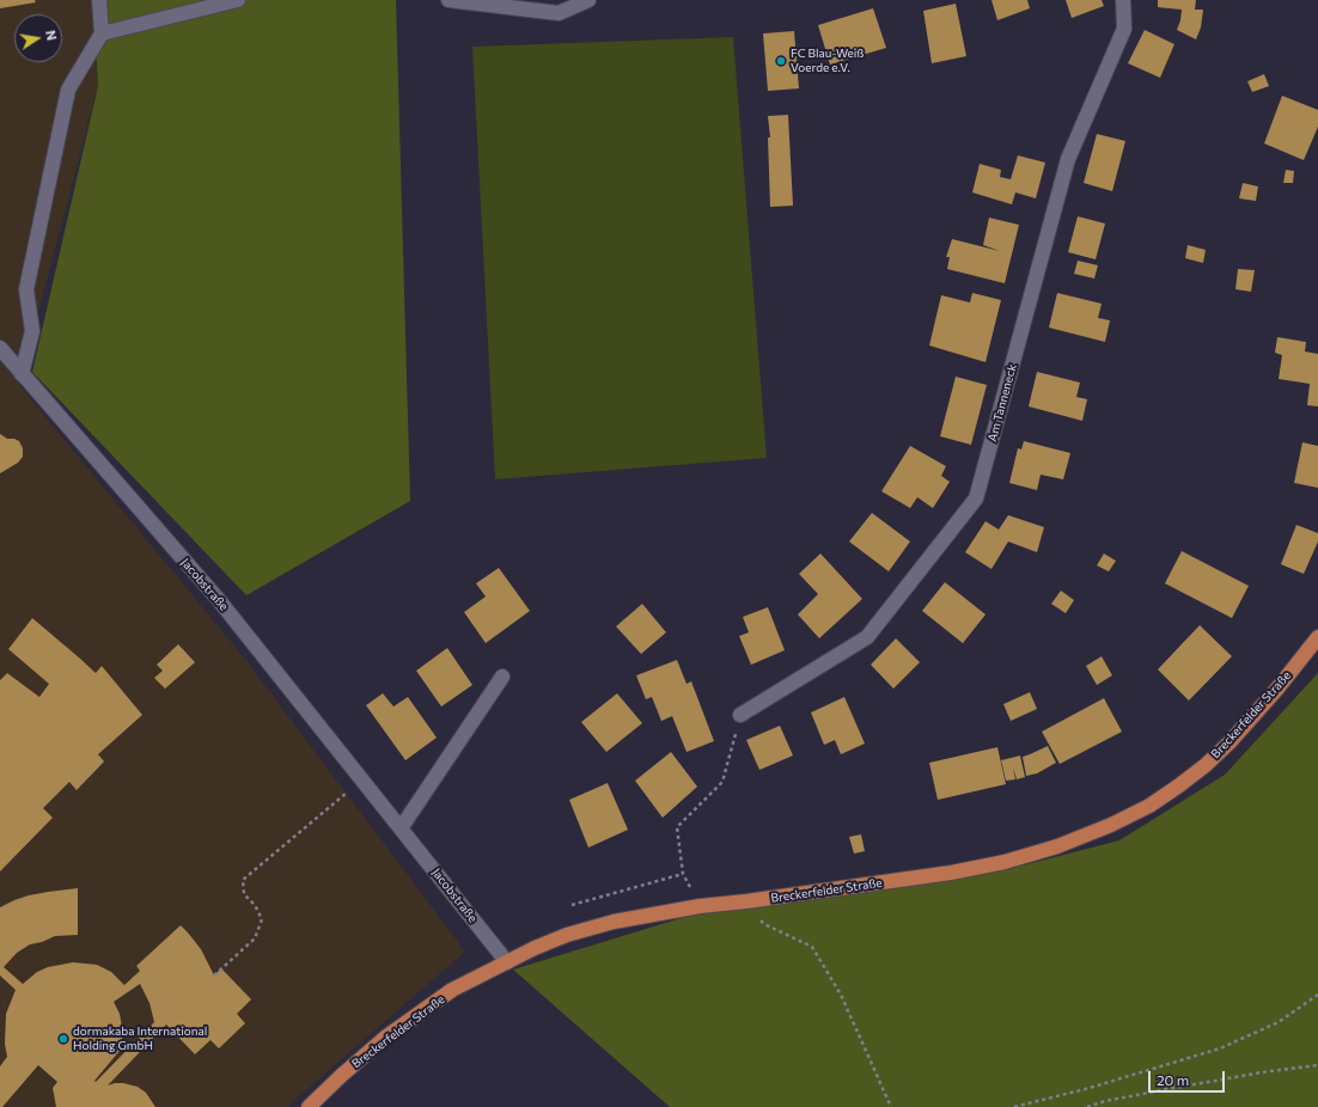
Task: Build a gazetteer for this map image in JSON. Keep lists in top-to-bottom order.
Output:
{
  "streets": {
    "main road": ["Breckerfelder Straße"],
    "street": ["Am Tanneneck", "Jacobstraße"]
  },
  "crossings": [
    ["Jacobstraße", "Breckerfelder Straße"]
  ],
  "places": ["FC Blau-Weiß Voerde e.V.", "dormakaba International Holding GmbH"],
  "scale_bar": "20 m",
  "north": "right"
}
